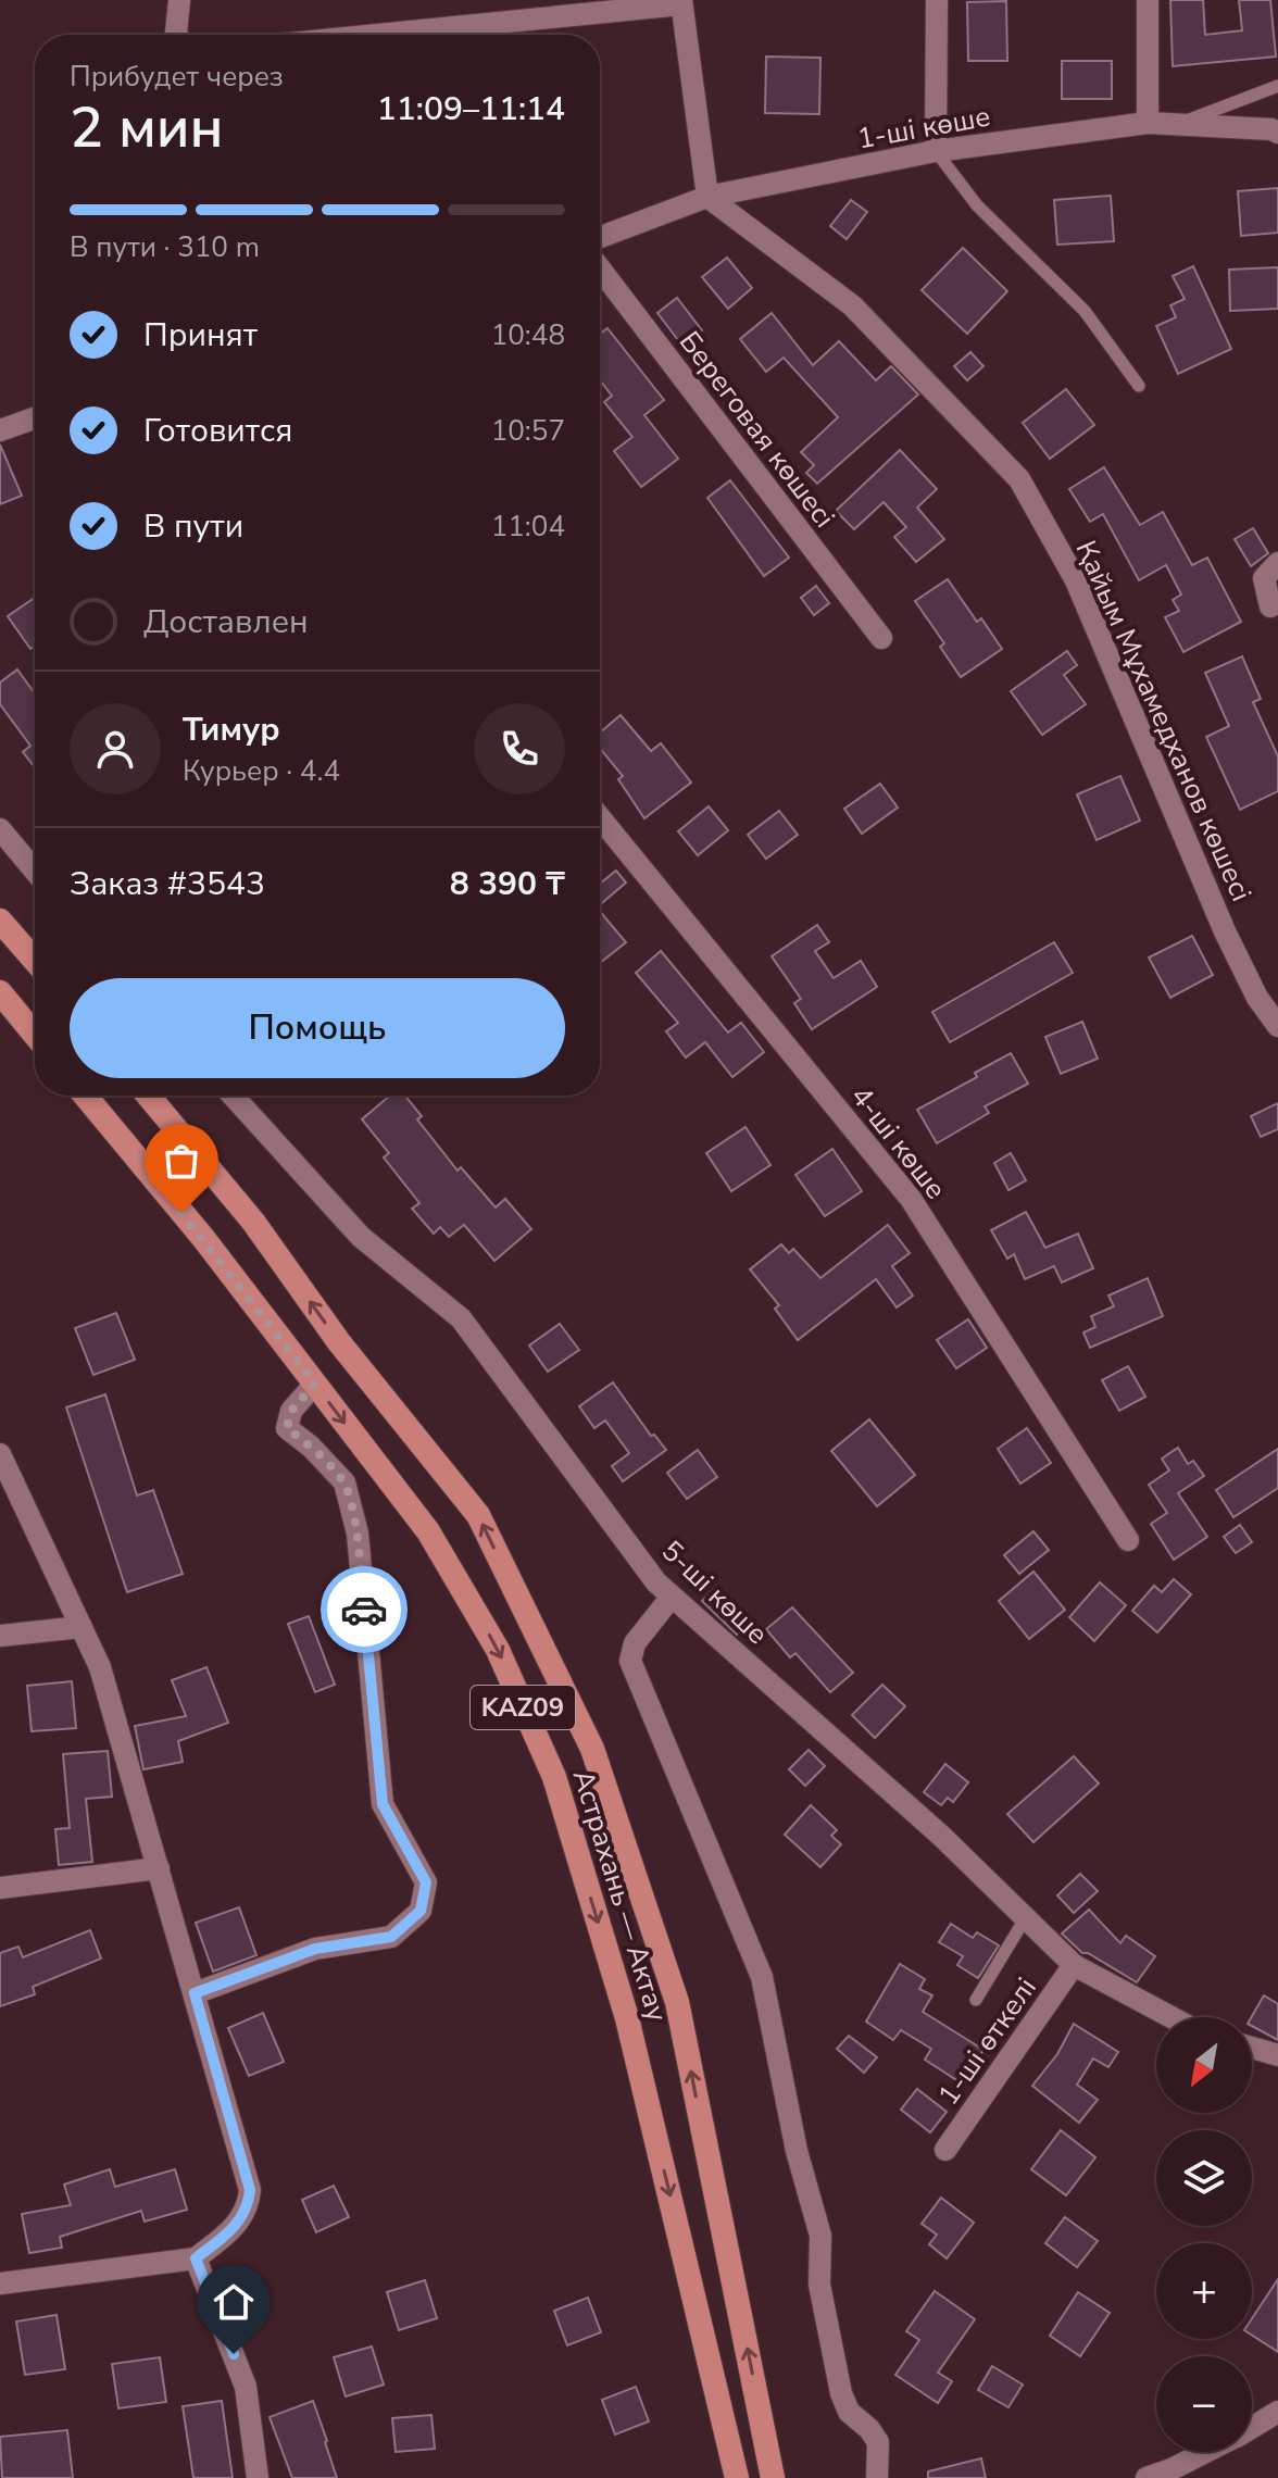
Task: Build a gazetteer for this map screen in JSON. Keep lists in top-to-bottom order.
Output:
{
  "streets": {
    "highway": ["KAZ09", "Астрахань — Актау"],
    "street": [
      "1-ші көше",
      "Береговая көшесі",
      "Қайым Мұхамедханов көшесi",
      "4-шi көше",
      "5-шi көше",
      "1-ші өткелі"
    ]
  },
  "crossings": [
    ["1-ші көше", "Қайым Мұхамедханов көшесi"],
    ["5-шi көше", "1-ші өткелі"]
  ],
  "north": "bottom left",
  "page": {
    "heading": ["2 мин", "Прибудет через", "11:09–11:14"],
    "panel": [
      "Тимур",
      "Курьер · 4.4",
      "Заказ #3543",
      "8 390 ₸"
    ],
    "bar": "В пути · 310 m",
    "list": [
      ["Принят", "10:48"],
      ["Готовится", "10:57"],
      ["В пути", "11:04"],
      "Доставлен"
    ],
    "buttons": "Помощь",
    "map_buttons": ["+", "−"]
  }
}
